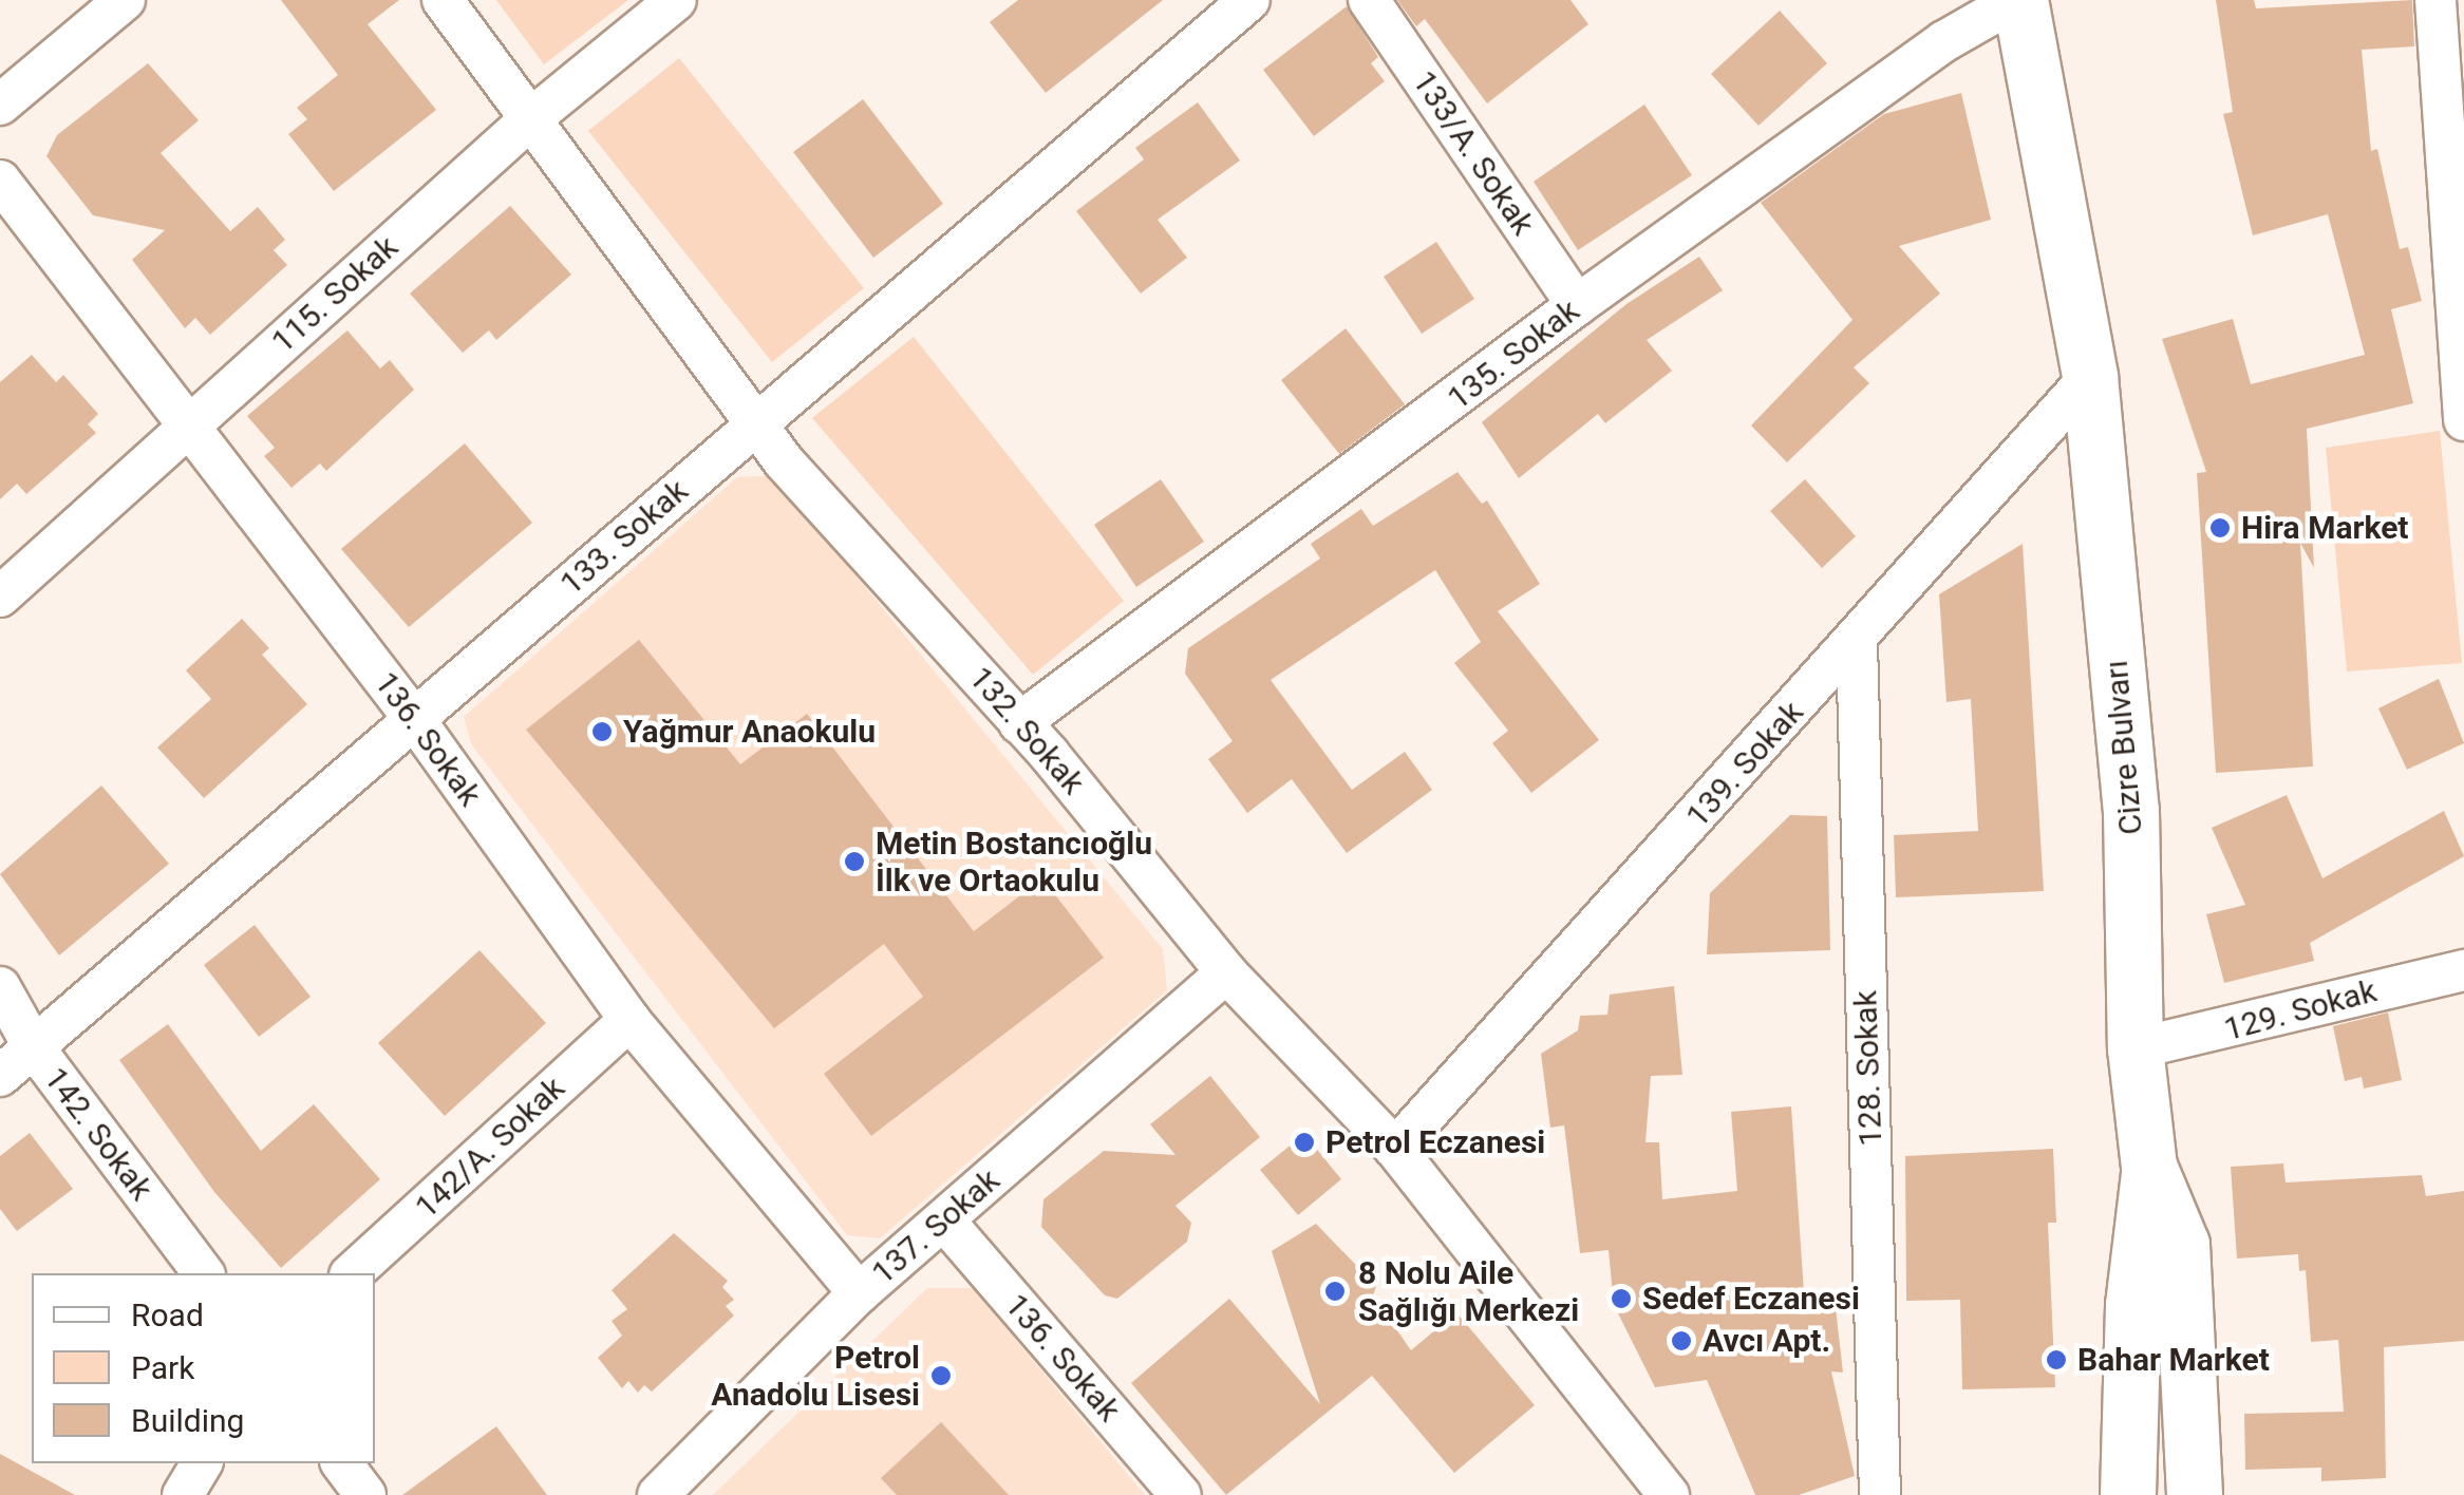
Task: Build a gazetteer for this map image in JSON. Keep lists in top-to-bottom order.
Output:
{
  "streets": {
    "main road": ["Cizre Bulvarı"],
    "street": [
      "133/A. Sokak",
      "115. Sokak",
      "135. Sokak",
      "133. Sokak",
      "132. Sokak",
      "136. Sokak",
      "139. Sokak",
      "129. Sokak",
      "128. Sokak",
      "142. Sokak",
      "142/A. Sokak",
      "137. Sokak"
    ]
  },
  "crossings": [
    ["133/A. Sokak", "135. Sokak"],
    ["115. Sokak", "132. Sokak"],
    ["115. Sokak", "136. Sokak"],
    ["135. Sokak", "132. Sokak"],
    ["135. Sokak", "Cizre Bulvarı"],
    ["133. Sokak", "132. Sokak"],
    ["133. Sokak", "136. Sokak"],
    ["133. Sokak", "142. Sokak"],
    ["132. Sokak", "139. Sokak"],
    ["132. Sokak", "137. Sokak"],
    ["136. Sokak", "142/A. Sokak"],
    ["136. Sokak", "137. Sokak"],
    ["Cizre Bulvarı", "139. Sokak"],
    ["Cizre Bulvarı", "129. Sokak"],
    ["139. Sokak", "128. Sokak"]
  ],
  "places": [
    "Hira Market",
    "Yağmur Anaokulu",
    "Metin Bostancıoğlu İlk ve Ortaokulu",
    "Petrol Eczanesi",
    "8 Nolu Aile Sağlığı Merkezi",
    "Sedef Eczanesi",
    "Avcı Apt.",
    "Bahar Market",
    "Petrol Anadolu Lisesi"
  ],
  "legend": ["Road", "Park", "Building"]
}
